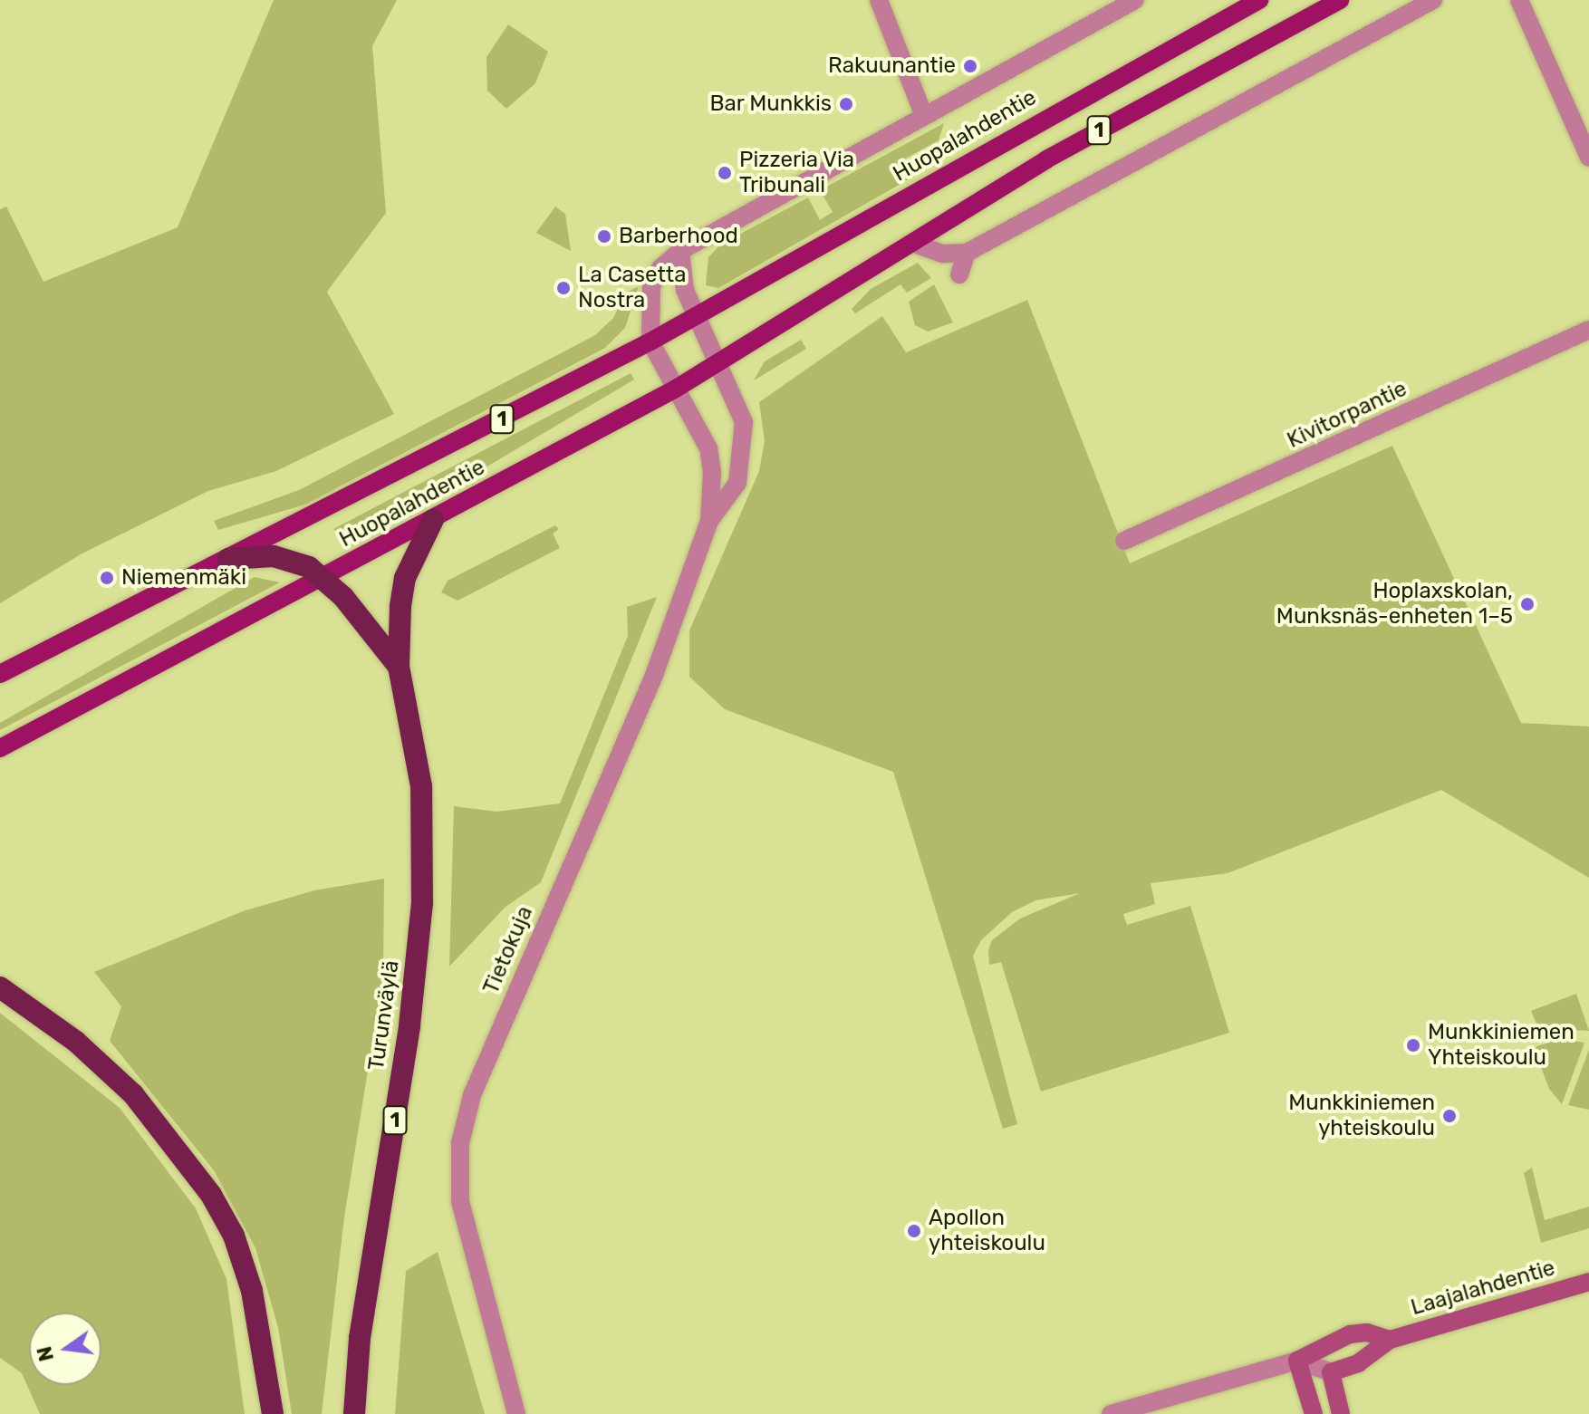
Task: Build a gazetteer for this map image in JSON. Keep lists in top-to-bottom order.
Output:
{
  "streets": {
    "highway": ["1", "Turunväylä"],
    "main road": ["Huopalahdentie"],
    "street": ["Kivitorpantie", "Tietokuja", "Laajalahdentie"]
  },
  "crossings": [
    ["1", "Huopalahdentie"],
    ["1", "Turunväylä"],
    ["Huopalahdentie", "Tietokuja"]
  ],
  "places": [
    "Rakuunantie",
    "Bar Munkkis",
    "Pizzeria Via Tribunali",
    "Barberhood",
    "La Casetta Nostra",
    "Niemenmäki",
    "Hoplaxskolan, Munksnäs-enheten 1–5",
    "Munkkiniemen Yhteiskoulu",
    "Munkkiniemen yhteiskoulu",
    "Apollon yhteiskoulu"
  ],
  "north": "left"
}
